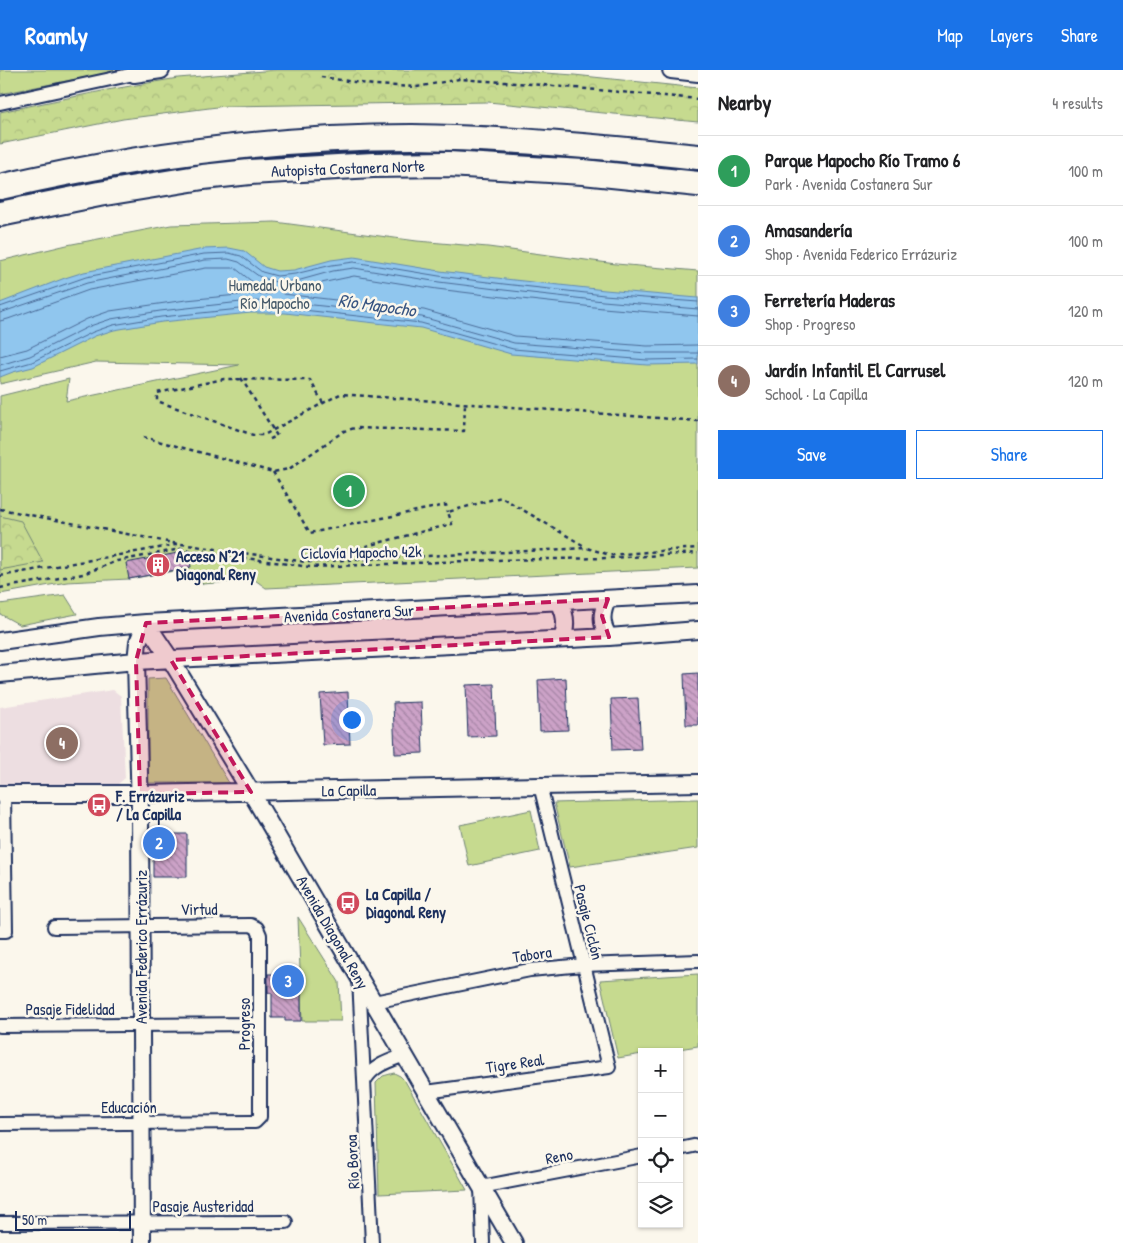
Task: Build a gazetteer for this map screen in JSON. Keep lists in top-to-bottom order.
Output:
{
  "streets": {
    "highway": ["Autopista Costanera Norte"],
    "street": [
      "Avenida Costanera Sur",
      "La Capilla",
      "Virtud",
      "Pasaje Ciclón",
      "Avenida Diagonal Reny",
      "Avenida Federico Errázuriz",
      "Tabora",
      "Pasaje Fidelidad",
      "Progreso",
      "Tigre Real",
      "Educación",
      "Reno",
      "Río Boroa",
      "Pasaje Austeridad"
    ],
    "path": ["Ciclovía Mapocho 42k"]
  },
  "crossings": [
    ["Avenida Costanera Sur", "Avenida Diagonal Reny"],
    ["Avenida Costanera Sur", "Avenida Federico Errázuriz"],
    ["La Capilla", "Pasaje Ciclón"],
    ["La Capilla", "Avenida Diagonal Reny"],
    ["La Capilla", "Avenida Federico Errázuriz"],
    ["Virtud", "Avenida Federico Errázuriz"],
    ["Virtud", "Progreso"],
    ["Pasaje Ciclón", "Tabora"],
    ["Pasaje Ciclón", "Tigre Real"],
    ["Avenida Diagonal Reny", "Avenida Federico Errázuriz"],
    ["Avenida Diagonal Reny", "Tabora"],
    ["Avenida Diagonal Reny", "Tigre Real"],
    ["Avenida Diagonal Reny", "Reno"],
    ["Avenida Diagonal Reny", "Río Boroa"],
    ["Avenida Federico Errázuriz", "Pasaje Fidelidad"],
    ["Avenida Federico Errázuriz", "Educación"],
    ["Avenida Federico Errázuriz", "Pasaje Austeridad"],
    ["Pasaje Fidelidad", "Progreso"],
    ["Progreso", "Educación"]
  ],
  "water": ["Río Mapocho"],
  "parks": ["Humedal Urbano Río Mapocho"],
  "places": {
    "building": ["Acceso N°21 Diagonal Reny"],
    "bus stop": ["F. Errázuriz / La Capilla", "La Capilla / Diagonal Reny"]
  },
  "scale_bar": "50 m",
  "page": {
    "header": "Roamly",
    "nav": ["Map", "Layers", "Share"],
    "heading": ["Nearby", "4 results"],
    "list": [
      {
        "mark": "1",
        "name": "Parque Mapocho Río Tramo 6",
        "note": "Park · Avenida Costanera Sur",
        "value": "100 m"
      },
      {
        "mark": "2",
        "name": "Amasandería",
        "note": "Shop · Avenida Federico Errázuriz",
        "value": "100 m"
      },
      {
        "mark": "3",
        "name": "Ferretería Maderas",
        "note": "Shop · Progreso",
        "value": "120 m"
      },
      {
        "mark": "4",
        "name": "Jardín Infantil El Carrusel",
        "note": "School · La Capilla",
        "value": "120 m"
      }
    ],
    "buttons": ["Save", "Share"],
    "pins": [
      "1",
      "4",
      "2",
      "3"
    ],
    "map_buttons": ["+", "−"],
    "scale": "50 m"
  }
}
